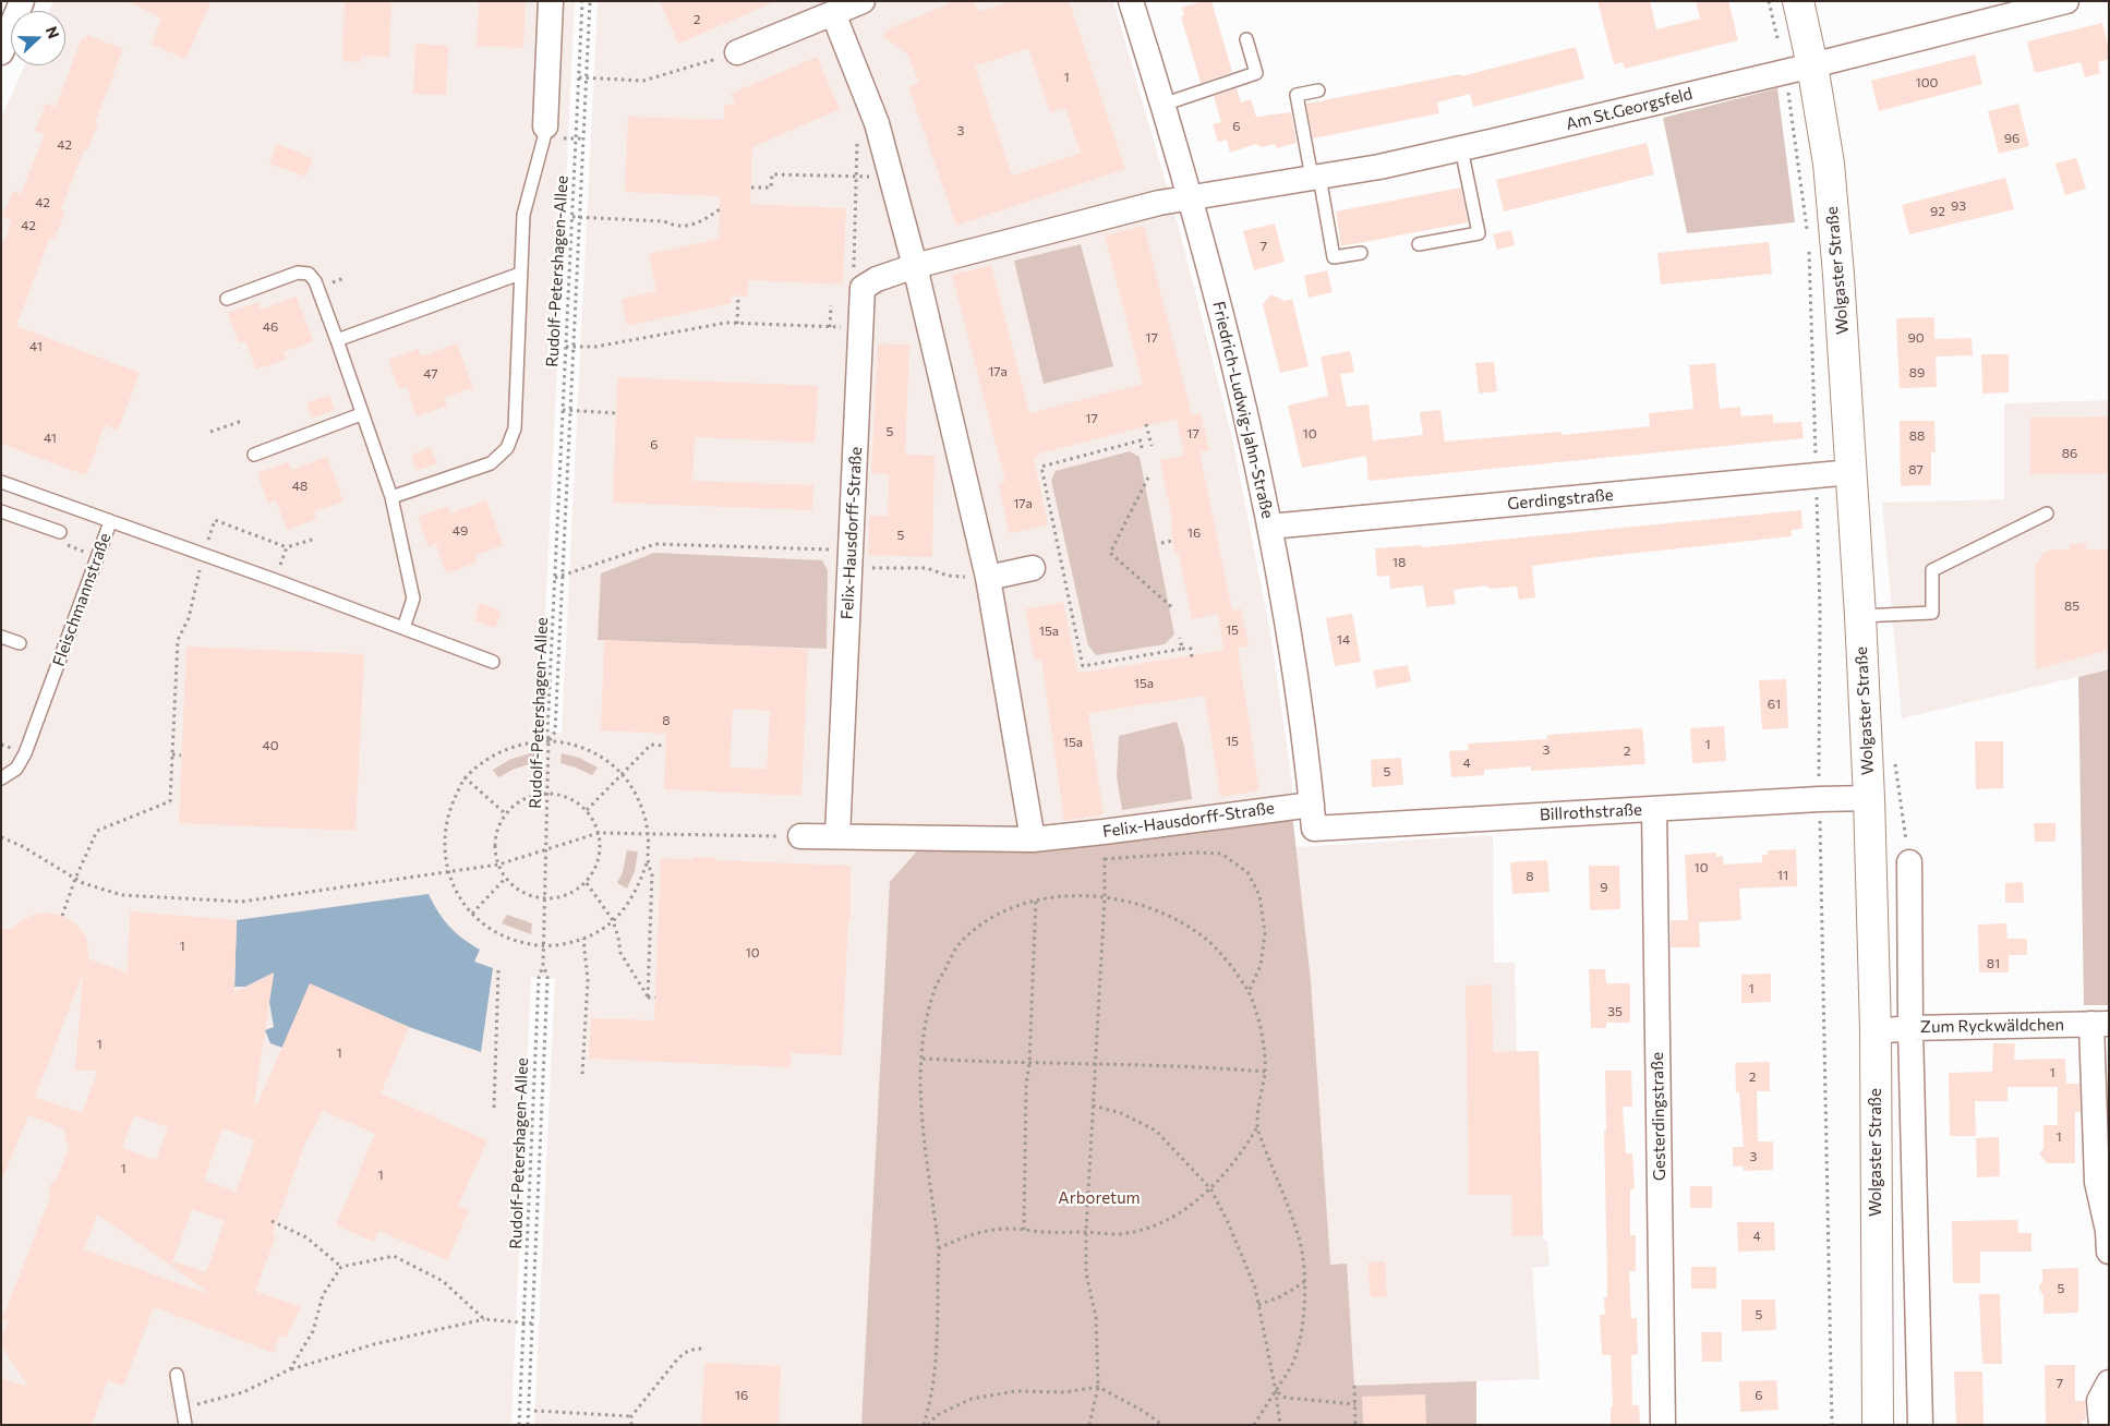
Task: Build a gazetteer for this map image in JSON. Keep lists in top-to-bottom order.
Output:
{
  "streets": {
    "main road": ["Wolgaster Straße"],
    "street": [
      "Am St.Georgsfeld",
      "Friedrich-Ludwig-Jahn-Straße",
      "Gerdingstraße",
      "Felix-Hausdorff-Straße",
      "Billrothstraße",
      "Zum Ryckwäldchen",
      "Gesterdingstraße"
    ],
    "lane": ["Fleischmannstraße"],
    "path": ["Rudolf-Petershagen-Allee"]
  },
  "crossings": [
    ["Am St.Georgsfeld", "Wolgaster Straße"],
    ["Am St.Georgsfeld", "Friedrich-Ludwig-Jahn-Straße"],
    ["Wolgaster Straße", "Gerdingstraße"],
    ["Wolgaster Straße", "Billrothstraße"],
    ["Wolgaster Straße", "Zum Ryckwäldchen"],
    ["Friedrich-Ludwig-Jahn-Straße", "Gerdingstraße"],
    ["Friedrich-Ludwig-Jahn-Straße", "Felix-Hausdorff-Straße"],
    ["Friedrich-Ludwig-Jahn-Straße", "Billrothstraße"],
    ["Felix-Hausdorff-Straße", "Billrothstraße"],
    ["Billrothstraße", "Gesterdingstraße"]
  ],
  "parks": ["Arboretum"],
  "house_numbers": [
    "2",
    "1",
    "100",
    "6",
    "3",
    "96",
    "42",
    "42",
    "93",
    "92",
    "42",
    "7",
    "46",
    "17",
    "90",
    "41",
    "17a",
    "89",
    "47",
    "17",
    "5",
    "17",
    "10",
    "88",
    "41",
    "6",
    "86",
    "87",
    "48",
    "17a",
    "49",
    "16",
    "5",
    "18",
    "85",
    "15",
    "15a",
    "14",
    "15a",
    "61",
    "8",
    "15",
    "15a",
    "1",
    "40",
    "3",
    "2",
    "4",
    "5",
    "10",
    "11",
    "8",
    "9",
    "1",
    "10",
    "81",
    "1",
    "35",
    "1",
    "1",
    "1",
    "2",
    "1",
    "3",
    "1",
    "1",
    "4",
    "5",
    "5",
    "7",
    "16",
    "6"
  ],
  "north": "right"
}
